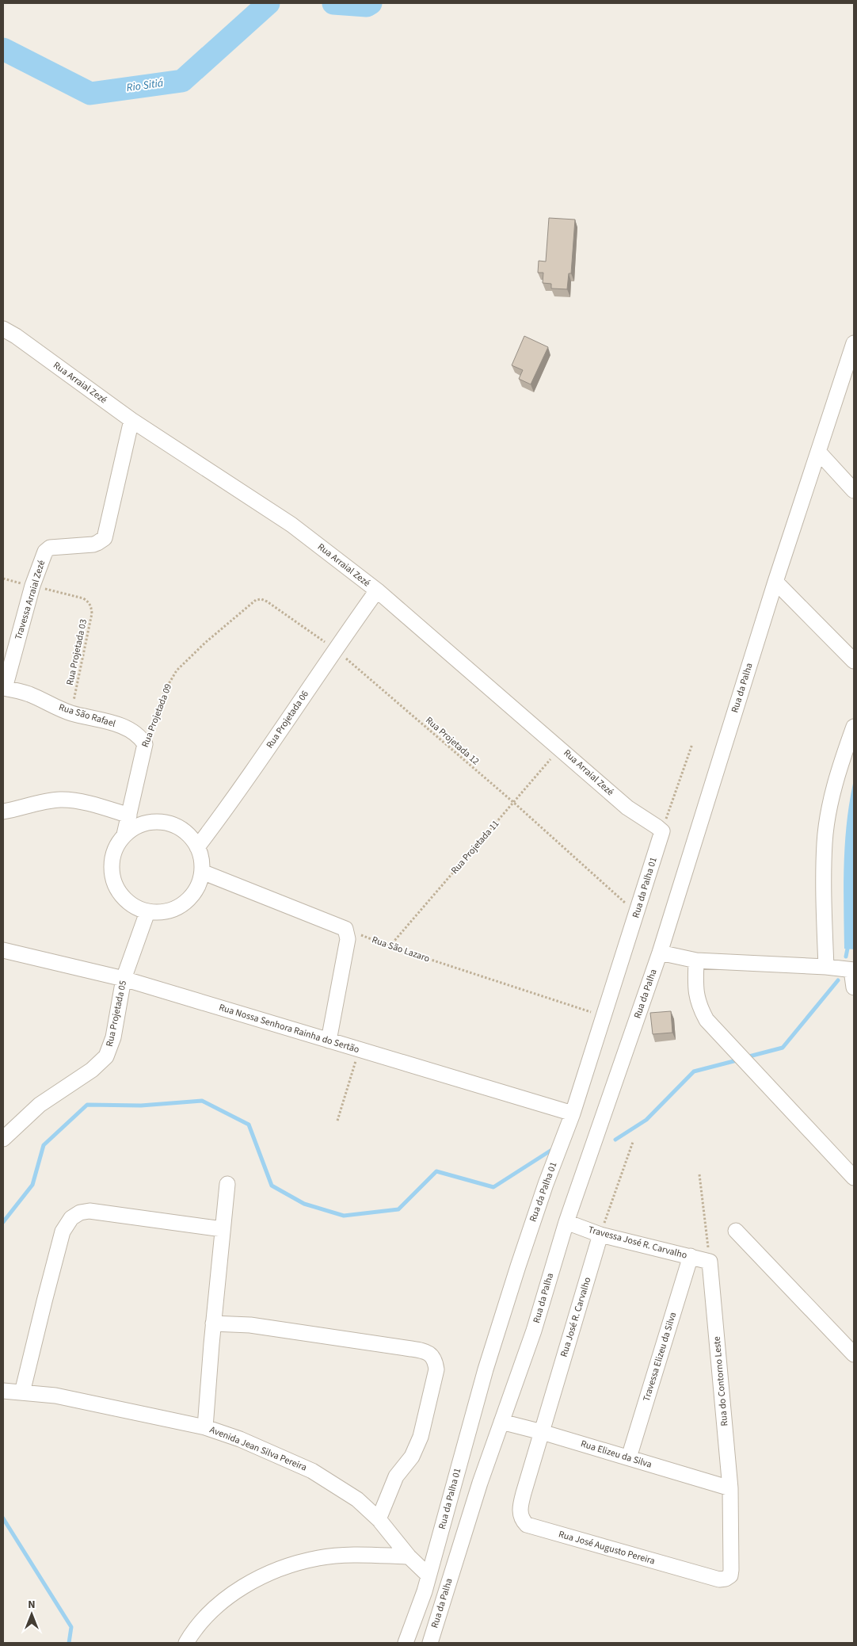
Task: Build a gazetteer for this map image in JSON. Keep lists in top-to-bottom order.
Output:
{
  "streets": {
    "street": [
      "Rua Arraial Zezé",
      "Travessa Arraial Zezé",
      "Rua da Palha",
      "Rua São Rafael",
      "Rua Projetada 09",
      "Rua Projetada 06",
      "Rua da Palha 01",
      "Rua Projetada 05",
      "Rua Nossa Senhora Rainha do Sertão",
      "Travessa José R. Carvalho",
      "Rua José R. Carvalho",
      "Travessa Elizeu da Silva",
      "Rua do Contorno Leste",
      "Avenida Jean Silva Pereira",
      "Rua Elizeu da Silva",
      "Rua José Augusto Pereira"
    ],
    "path": [
      "Rua Projetada 03",
      "Rua Projetada 12",
      "Rua Projetada 11",
      "Rua São Lazaro"
    ]
  },
  "crossings": [
    ["Rua Arraial Zezé", "Travessa Arraial Zezé"],
    ["Rua Arraial Zezé", "Rua Projetada 06"],
    ["Rua Arraial Zezé", "Rua Projetada 11"],
    ["Rua Arraial Zezé", "Rua da Palha 01"],
    ["Travessa Arraial Zezé", "Rua São Rafael"],
    ["Rua Projetada 03", "Rua São Rafael"],
    ["Rua da Palha", "Travessa José R. Carvalho"],
    ["Rua da Palha", "Rua Elizeu da Silva"],
    ["Rua São Rafael", "Rua Projetada 09"],
    ["Rua Projetada 09", "Rua Projetada 06"],
    ["Rua Projetada 09", "Rua Projetada 12"],
    ["Rua Projetada 09", "Rua Projetada 05"],
    ["Rua Projetada 06", "Rua Projetada 12"],
    ["Rua Projetada 06", "Rua Projetada 05"],
    ["Rua Projetada 12", "Rua Projetada 11"],
    ["Rua Projetada 12", "Rua da Palha 01"],
    ["Rua Projetada 11", "Rua São Lazaro"],
    ["Rua da Palha 01", "Rua São Lazaro"],
    ["Rua da Palha 01", "Rua Nossa Senhora Rainha do Sertão"],
    ["Rua da Palha 01", "Avenida Jean Silva Pereira"],
    ["Rua Projetada 05", "Rua Nossa Senhora Rainha do Sertão"],
    ["Travessa José R. Carvalho", "Rua José R. Carvalho"],
    ["Travessa José R. Carvalho", "Travessa Elizeu da Silva"],
    ["Travessa José R. Carvalho", "Rua do Contorno Leste"],
    ["Rua José R. Carvalho", "Rua Elizeu da Silva"],
    ["Rua José R. Carvalho", "Rua José Augusto Pereira"],
    ["Travessa Elizeu da Silva", "Rua Elizeu da Silva"],
    ["Rua do Contorno Leste", "Rua Elizeu da Silva"],
    ["Rua do Contorno Leste", "Rua José Augusto Pereira"]
  ],
  "water": ["Rio Sitiá"],
  "north": "top"
}
